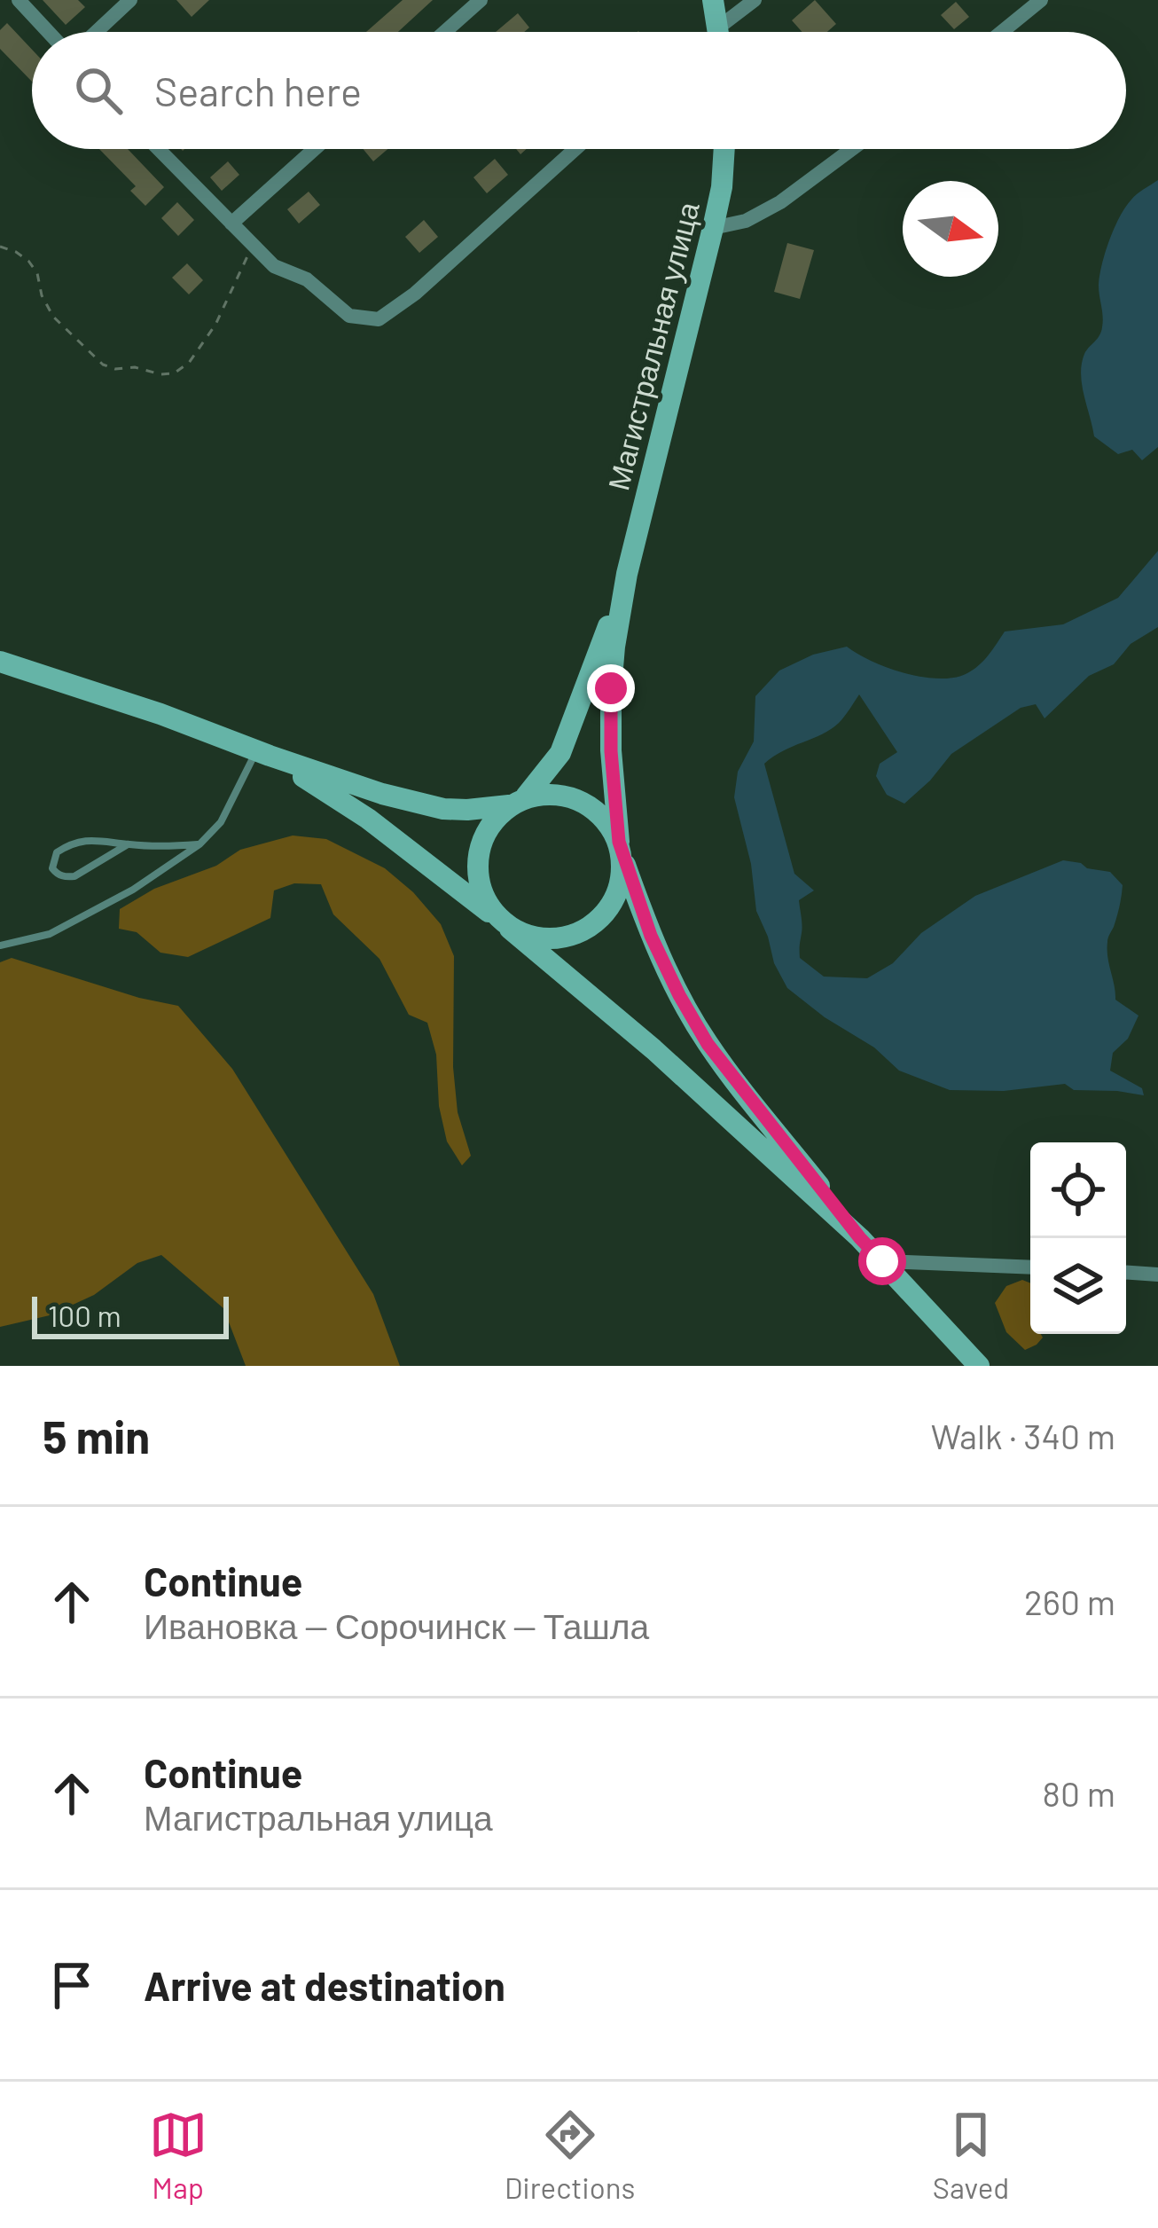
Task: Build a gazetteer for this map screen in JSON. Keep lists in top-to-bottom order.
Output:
{
  "streets": {
    "main road": ["Магистральная улица"]
  },
  "scale_bar": "100 m",
  "north": "right",
  "page": {
    "search": "Search here",
    "scale": "100 m",
    "heading": ["5 min", "Walk · 340 m"],
    "list": [
      ["Continue", "Ивановка — Сорочинск — Ташла", "260 m"],
      ["Continue", "Магистральная улица", "80 m"],
      "Arrive at destination"
    ],
    "nav": ["Map", "Directions", "Saved"]
  }
}
